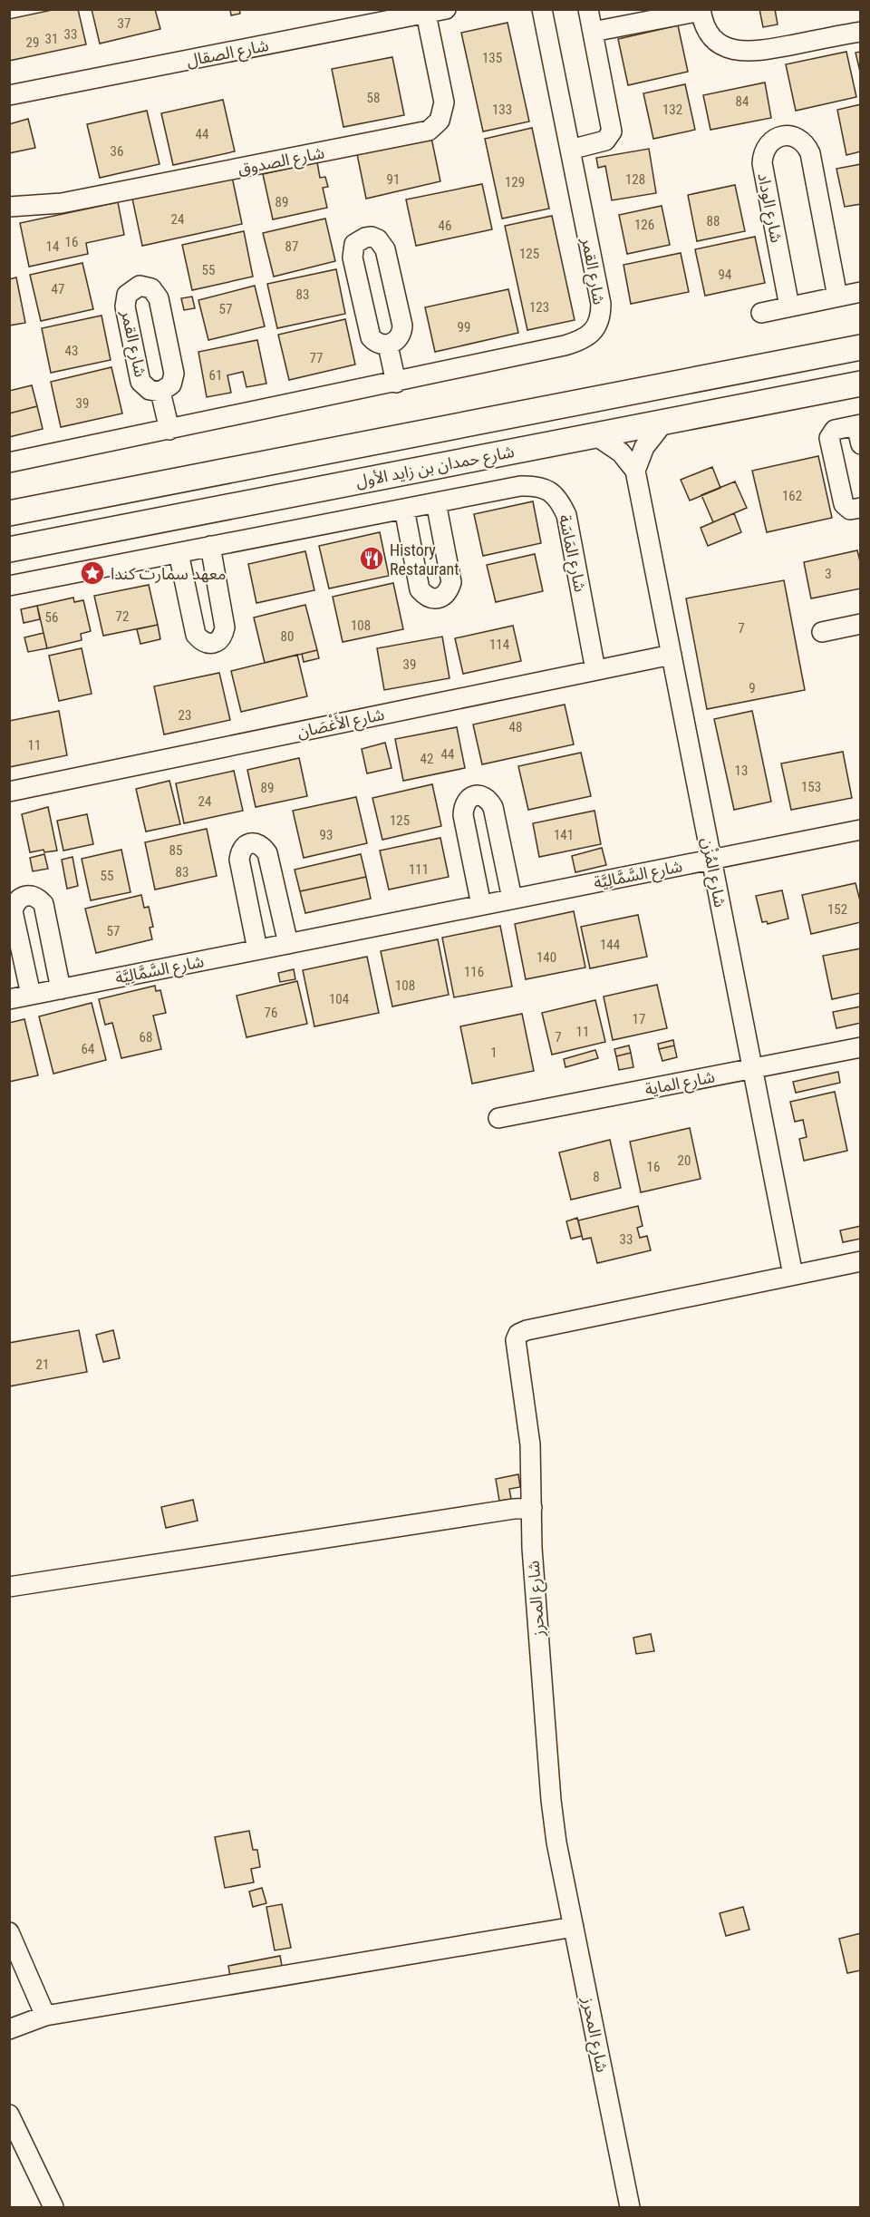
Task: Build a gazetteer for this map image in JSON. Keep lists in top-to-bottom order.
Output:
{
  "streets": {
    "main road": ["شارع حمدان بن زايد الأول"],
    "street": [
      "شارع الصقال",
      "شارع الصدوق",
      "شارع الوداد",
      "شارع القمر",
      "شارع المَاسَة",
      "شارع الأَغْصَان",
      "شارع المُزْن",
      "شارع السَّمَّالِيَّة",
      "شارع الماية",
      "شارع المحرز"
    ]
  },
  "crossings": [
    ["شارع الصقال", "شارع الصدوق"],
    ["شارع المَاسَة", "شارع الأَغْصَان"],
    ["شارع الأَغْصَان", "شارع المُزْن"],
    ["شارع المُزْن", "شارع السَّمَّالِيَّة"],
    ["شارع المُزْن", "شارع الماية"],
    ["شارع المُزْن", "شارع المحرز"]
  ],
  "places": {
    "restaurant": ["History Restaurant"],
    "place": ["معهد سمارت كندا"]
  },
  "house_numbers": [
    "37",
    "33",
    "31",
    "29",
    "135",
    "58",
    "84",
    "133",
    "132",
    "44",
    "36",
    "91",
    "128",
    "129",
    "89",
    "24",
    "88",
    "126",
    "46",
    "16",
    "14",
    "87",
    "125",
    "55",
    "94",
    "47",
    "83",
    "123",
    "57",
    "99",
    "43",
    "77",
    "61",
    "39",
    "162",
    "3",
    "72",
    "56",
    "108",
    "7",
    "80",
    "114",
    "39",
    "9",
    "23",
    "48",
    "11",
    "44",
    "42",
    "13",
    "153",
    "89",
    "24",
    "125",
    "93",
    "141",
    "85",
    "111",
    "83",
    "55",
    "152",
    "57",
    "144",
    "140",
    "116",
    "108",
    "104",
    "76",
    "17",
    "11",
    "68",
    "7",
    "64",
    "1",
    "20",
    "16",
    "8",
    "33",
    "21"
  ]
}
